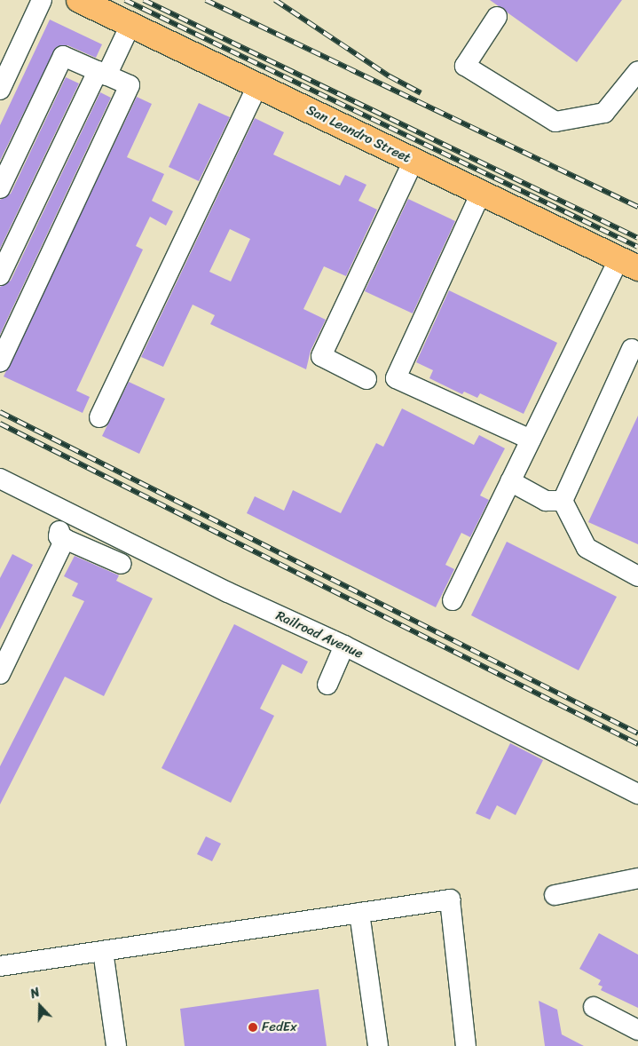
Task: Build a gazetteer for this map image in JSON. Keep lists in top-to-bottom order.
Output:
{
  "streets": {
    "main road": ["San Leandro Street"],
    "street": ["Railroad Avenue"]
  },
  "places": ["FedEx"],
  "north": "top"
}
